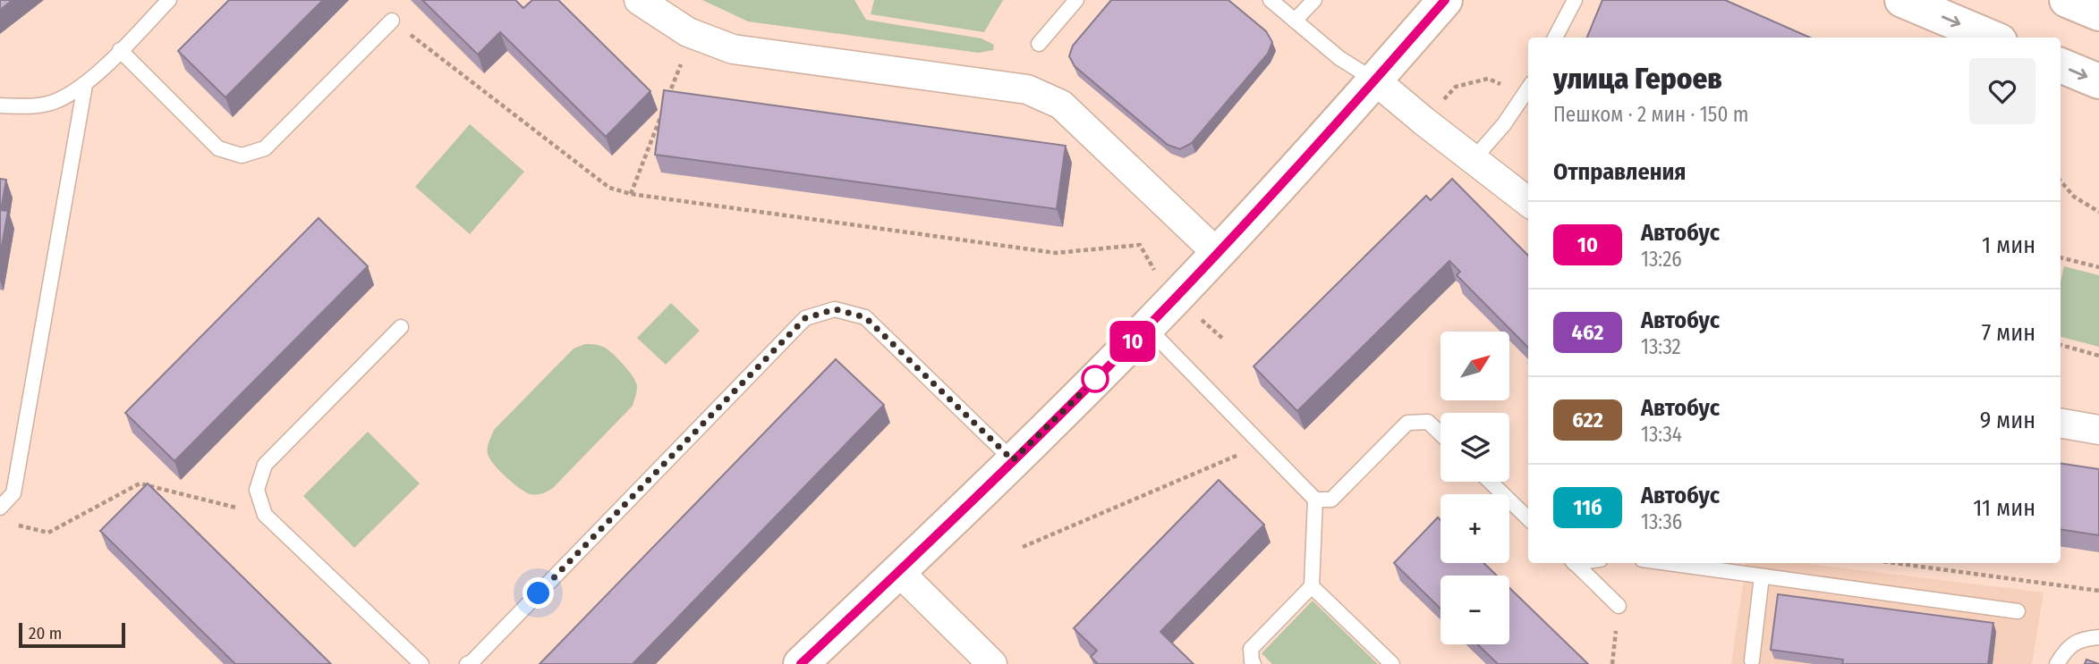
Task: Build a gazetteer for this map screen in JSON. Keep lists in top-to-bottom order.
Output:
{
  "lines": ["bus line 10"],
  "scale_bar": "20 m",
  "north": "top right",
  "page": {
    "on_map": "10",
    "heading": [
      ["улица Героев", "Пешком · 2 мин · 150 m"],
      "Отправления"
    ],
    "list": [
      {
        "mark": "10",
        "name": "Автобус",
        "note": "13:26",
        "value": "1 мин"
      },
      {
        "mark": "462",
        "name": "Автобус",
        "note": "13:32",
        "value": "7 мин"
      },
      {
        "mark": "622",
        "name": "Автобус",
        "note": "13:34",
        "value": "9 мин"
      },
      {
        "mark": "11б",
        "name": "Автобус",
        "note": "13:36",
        "value": "11 мин"
      }
    ],
    "map_buttons": ["+", "−"],
    "scale": "20 m"
  }
}
